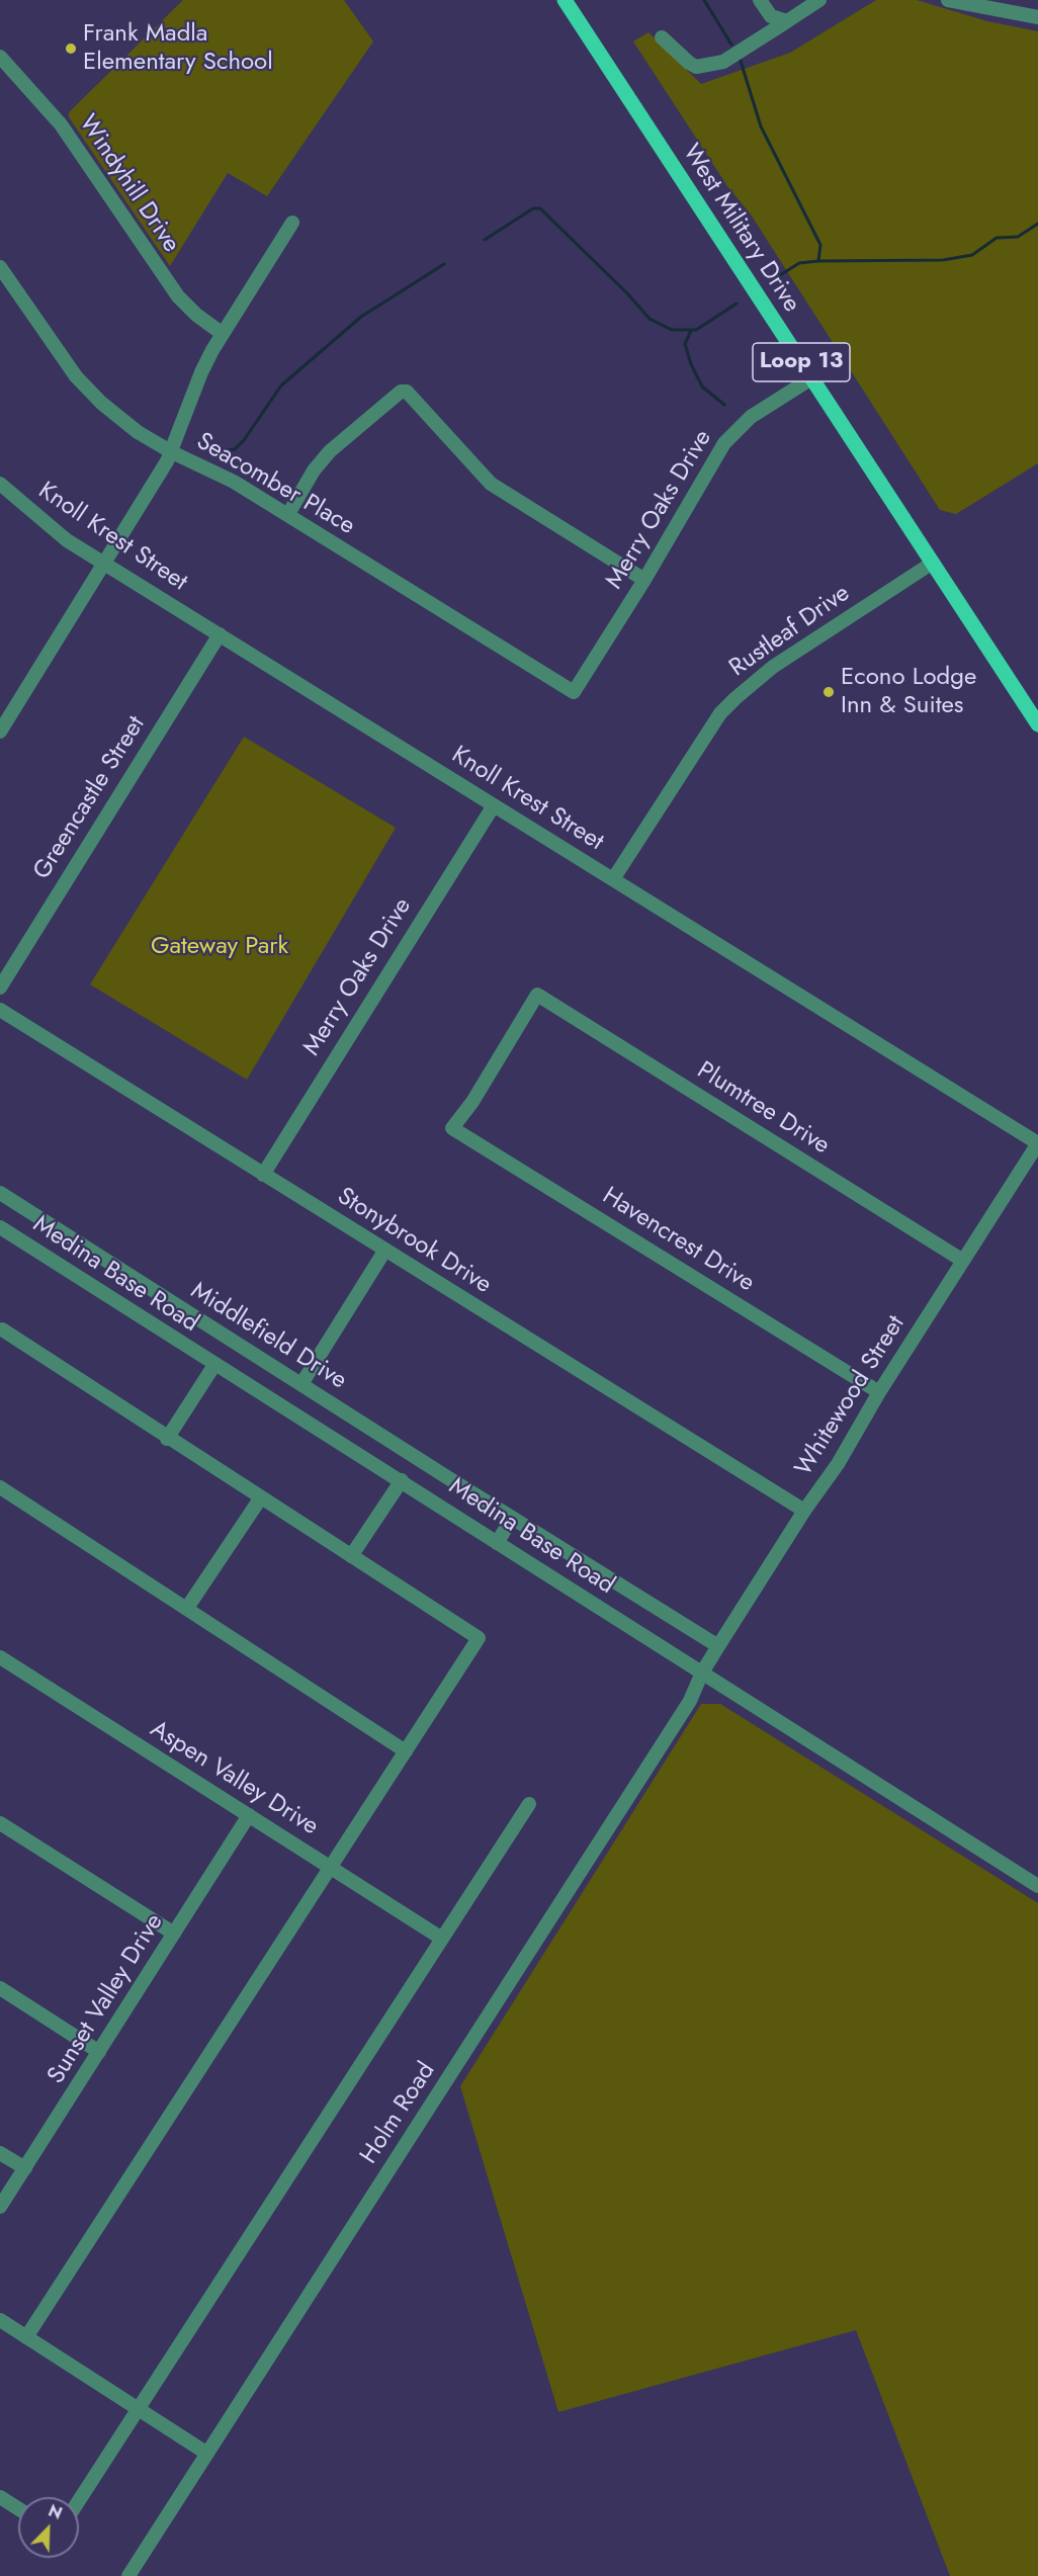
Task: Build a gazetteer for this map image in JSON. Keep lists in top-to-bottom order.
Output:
{
  "streets": {
    "main road": ["West Military Drive", "Loop 13"],
    "street": [
      "Windyhill Drive",
      "Seacomber Place",
      "Merry Oaks Drive",
      "Knoll Krest Street",
      "Rustleaf Drive",
      "Greencastle Street",
      "Plumtree Drive",
      "Havencrest Drive",
      "Stonybrook Drive",
      "Medina Base Road",
      "Middlefield Drive",
      "Whitewood Street",
      "Aspen Valley Drive",
      "Sunset Valley Drive",
      "Holm Road"
    ]
  },
  "crossings": [
    ["West Military Drive", "Merry Oaks Drive"],
    ["West Military Drive", "Rustleaf Drive"],
    ["Seacomber Place", "Merry Oaks Drive"],
    ["Merry Oaks Drive", "Knoll Krest Street"],
    ["Merry Oaks Drive", "Stonybrook Drive"],
    ["Knoll Krest Street", "Rustleaf Drive"],
    ["Knoll Krest Street", "Greencastle Street"],
    ["Knoll Krest Street", "Whitewood Street"],
    ["Plumtree Drive", "Havencrest Drive"],
    ["Plumtree Drive", "Whitewood Street"],
    ["Havencrest Drive", "Whitewood Street"],
    ["Stonybrook Drive", "Whitewood Street"],
    ["Medina Base Road", "Whitewood Street"],
    ["Medina Base Road", "Holm Road"],
    ["Middlefield Drive", "Whitewood Street"],
    ["Whitewood Street", "Holm Road"],
    ["Aspen Valley Drive", "Sunset Valley Drive"]
  ],
  "parks": ["Gateway Park"],
  "places": ["Frank Madla Elementary School", "Econo Lodge Inn & Suites"],
  "north": "top right"
}
